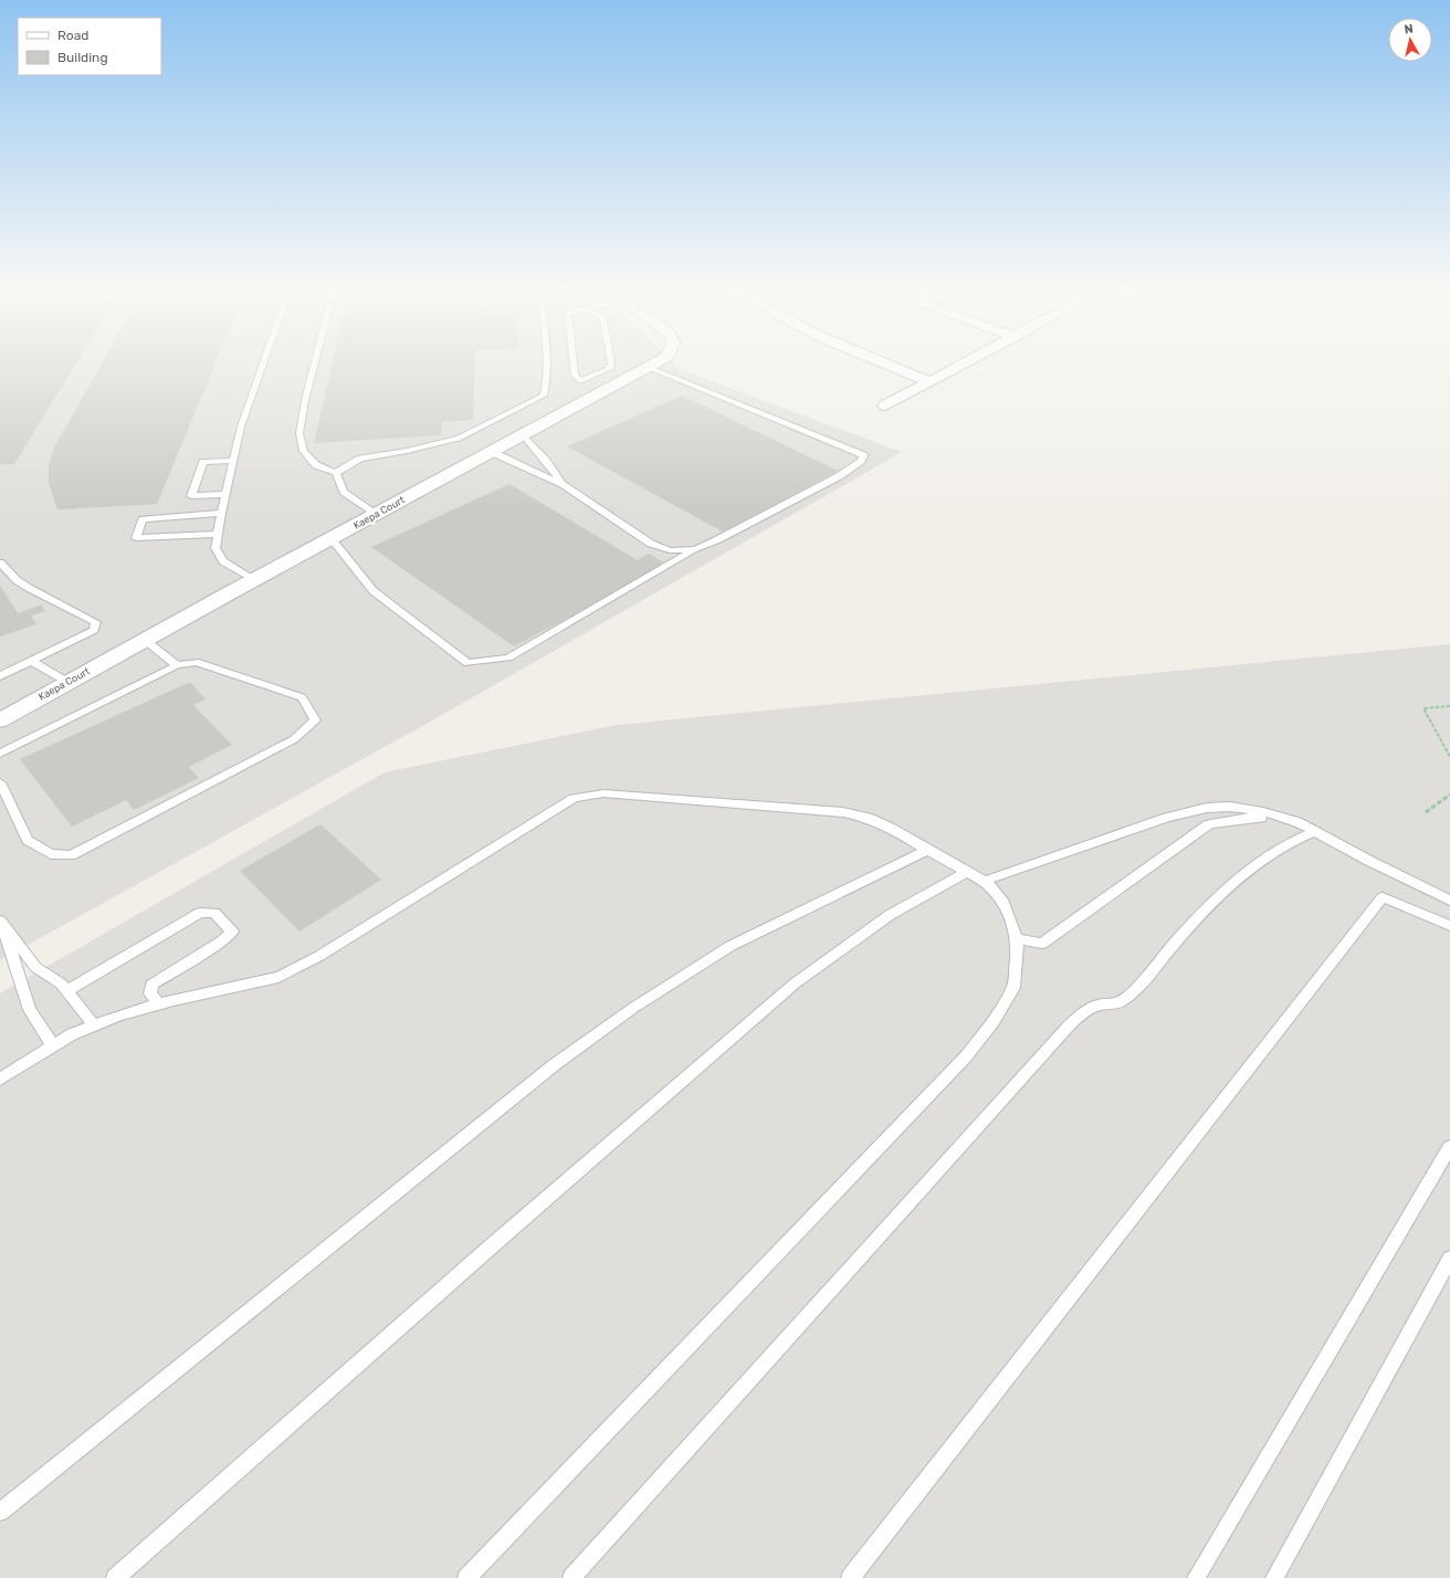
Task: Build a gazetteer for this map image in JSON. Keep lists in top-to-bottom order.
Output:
{
  "streets": {
    "street": ["Kaepa Court"]
  },
  "legend": ["Road", "Building"],
  "north": "top"
}
